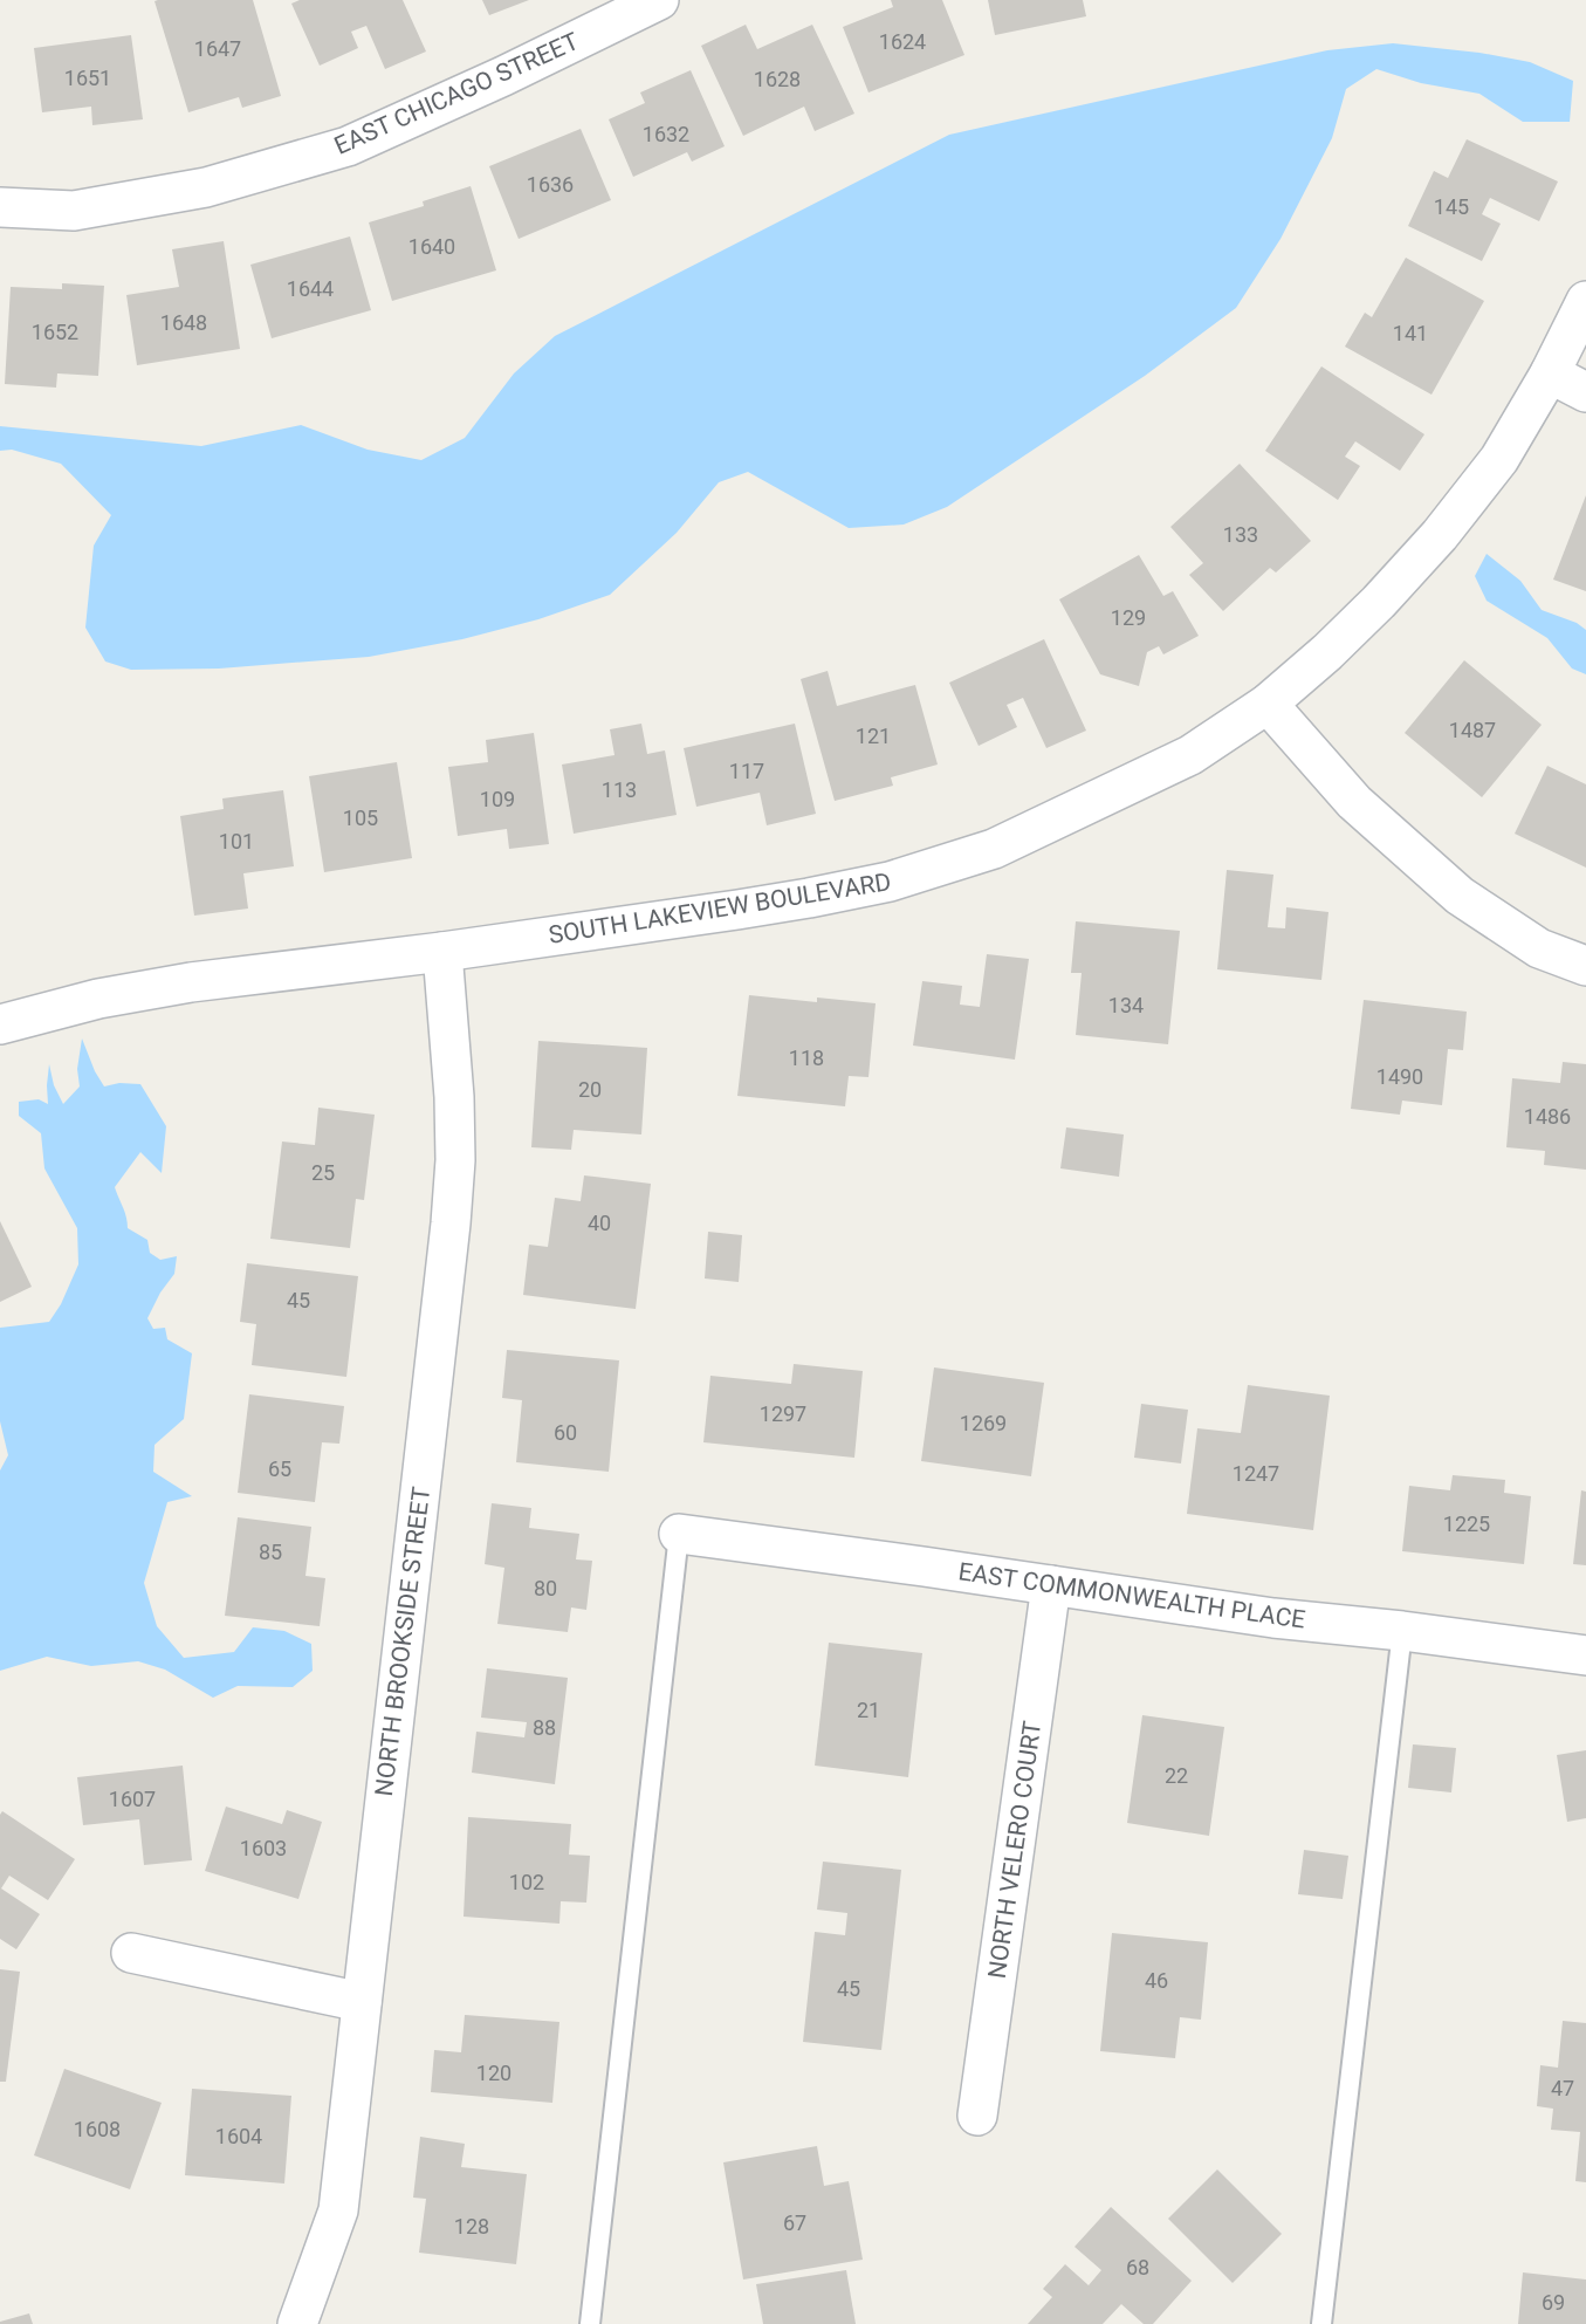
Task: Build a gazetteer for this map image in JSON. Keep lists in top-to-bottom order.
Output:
{
  "streets": {
    "street": [
      "EAST CHICAGO STREET",
      "SOUTH LAKEVIEW BOULEVARD",
      "EAST COMMONWEALTH PLACE",
      "NORTH BROOKSIDE STREET",
      "NORTH VELERO COURT"
    ]
  },
  "crossings": [
    ["SOUTH LAKEVIEW BOULEVARD", "NORTH BROOKSIDE STREET"],
    ["EAST COMMONWEALTH PLACE", "NORTH VELERO COURT"]
  ],
  "house_numbers": [
    "1624",
    "1647",
    "1651",
    "1628",
    "1632",
    "1636",
    "145",
    "1640",
    "1644",
    "1648",
    "1652",
    "141",
    "133",
    "129",
    "1487",
    "121",
    "117",
    "113",
    "109",
    "105",
    "101",
    "134",
    "118",
    "1490",
    "20",
    "1486",
    "25",
    "40",
    "45",
    "1297",
    "1269",
    "60",
    "65",
    "1247",
    "1225",
    "85",
    "80",
    "21",
    "88",
    "22",
    "1607",
    "1603",
    "102",
    "46",
    "45",
    "120",
    "47",
    "1608",
    "1604",
    "67",
    "128",
    "68",
    "69"
  ]
}
